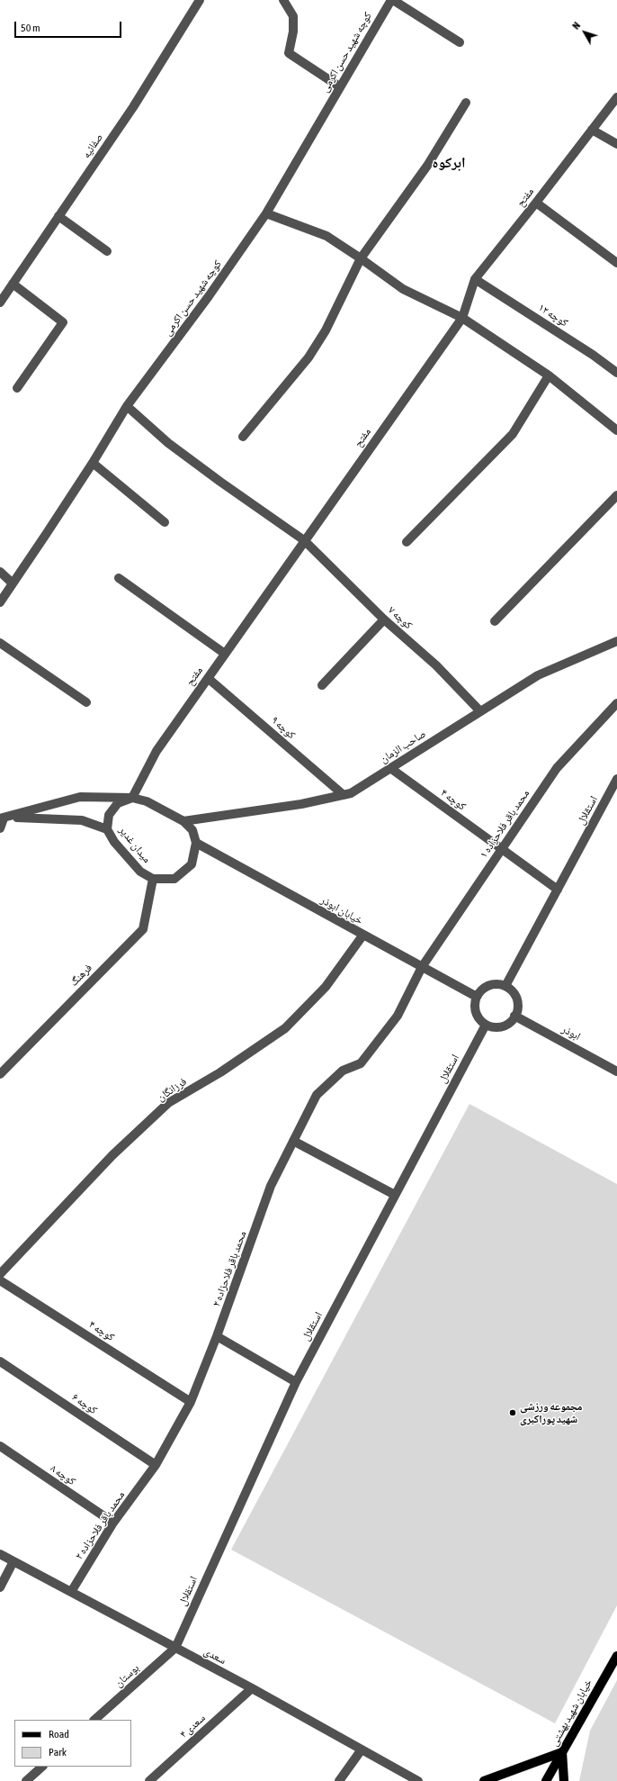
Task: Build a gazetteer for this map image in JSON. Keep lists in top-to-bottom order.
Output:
{
  "streets": {
    "main road": ["خیابان شهید بهشتی"],
    "street": [
      "کوچه شهید حسن اکرمی",
      "صفائیه",
      "مفتح",
      "کوچه ۱۲",
      "کوچه ۷",
      "کوچه ۹",
      "صاحب الزمان",
      "کوچه ۴",
      "استقلال",
      "محمد باقر فلاحزاده ۱",
      "میدان غدیر",
      "خیابان ابوذر",
      "فرهنگ",
      "ابوذر",
      "فرزانگان",
      "محمد باقر فلاحزاده ۲",
      "کوچه ۶",
      "کوچه ۸",
      "سعدی",
      "بوستان",
      "سعدی ۴"
    ]
  },
  "crossings": [
    ["کوچه شهید حسن اکرمی", "کوچه ۷"],
    ["مفتح", "کوچه ۱۲"],
    ["مفتح", "کوچه ۷"],
    ["مفتح", "کوچه ۹"],
    ["مفتح", "صاحب الزمان"],
    ["مفتح", "میدان غدیر"],
    ["مفتح", "خیابان ابوذر"],
    ["مفتح", "فرهنگ"],
    ["کوچه ۷", "صاحب الزمان"],
    ["کوچه ۹", "صاحب الزمان"],
    ["صاحب الزمان", "کوچه ۴"],
    ["صاحب الزمان", "میدان غدیر"],
    ["صاحب الزمان", "خیابان ابوذر"],
    ["صاحب الزمان", "فرهنگ"],
    ["کوچه ۴", "استقلال"],
    ["کوچه ۴", "محمد باقر فلاحزاده ۱"],
    ["کوچه ۴", "محمد باقر فلاحزاده ۲"],
    ["استقلال", "خیابان ابوذر"],
    ["استقلال", "ابوذر"],
    ["استقلال", "سعدی"],
    ["استقلال", "بوستان"],
    ["محمد باقر فلاحزاده ۱", "خیابان ابوذر"],
    ["محمد باقر فلاحزاده ۱", "محمد باقر فلاحزاده ۲"],
    ["میدان غدیر", "خیابان ابوذر"],
    ["میدان غدیر", "فرهنگ"],
    ["خیابان ابوذر", "فرهنگ"],
    ["خیابان ابوذر", "ابوذر"],
    ["خیابان ابوذر", "فرزانگان"],
    ["خیابان ابوذر", "محمد باقر فلاحزاده ۲"],
    ["محمد باقر فلاحزاده ۲", "کوچه ۶"],
    ["محمد باقر فلاحزاده ۲", "کوچه ۸"],
    ["محمد باقر فلاحزاده ۲", "سعدی"],
    ["سعدی", "بوستان"],
    ["سعدی", "سعدی ۴"]
  ],
  "districts": ["ابرکوه"],
  "places": ["مجموعه ورزشی شهید پوراکبری"],
  "legend": ["Road", "Park"],
  "scale_bar": "50 m",
  "north": "top left"
}
